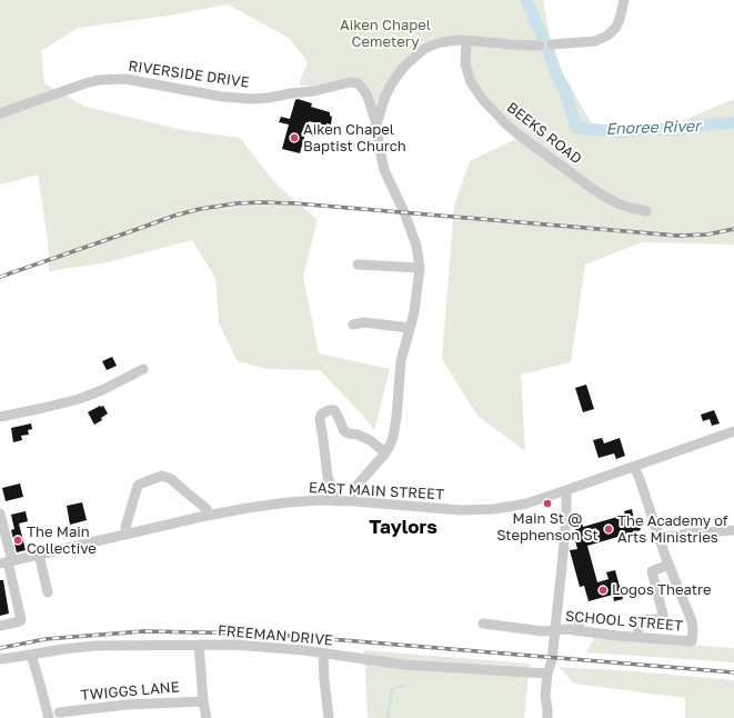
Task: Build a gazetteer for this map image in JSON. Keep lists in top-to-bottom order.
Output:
{
  "streets": {
    "street": [
      "RIVERSIDE DRIVE",
      "BEEKS ROAD",
      "EAST MAIN STREET",
      "SCHOOL STREET",
      "FREEMAN DRIVE",
      "TWIGGS LANE"
    ]
  },
  "crossings": [
    ["EAST MAIN STREET", "SCHOOL STREET"]
  ],
  "districts": ["Taylors"],
  "water": ["Enoree River"],
  "parks": ["Aiken Chapel Cemetery"],
  "places": [
    "Aiken Chapel Baptist Church",
    "Main St @ Stephenson St",
    "The Academy of Arts Ministries",
    "The Main Collective",
    "Logos Theatre"
  ]
}
